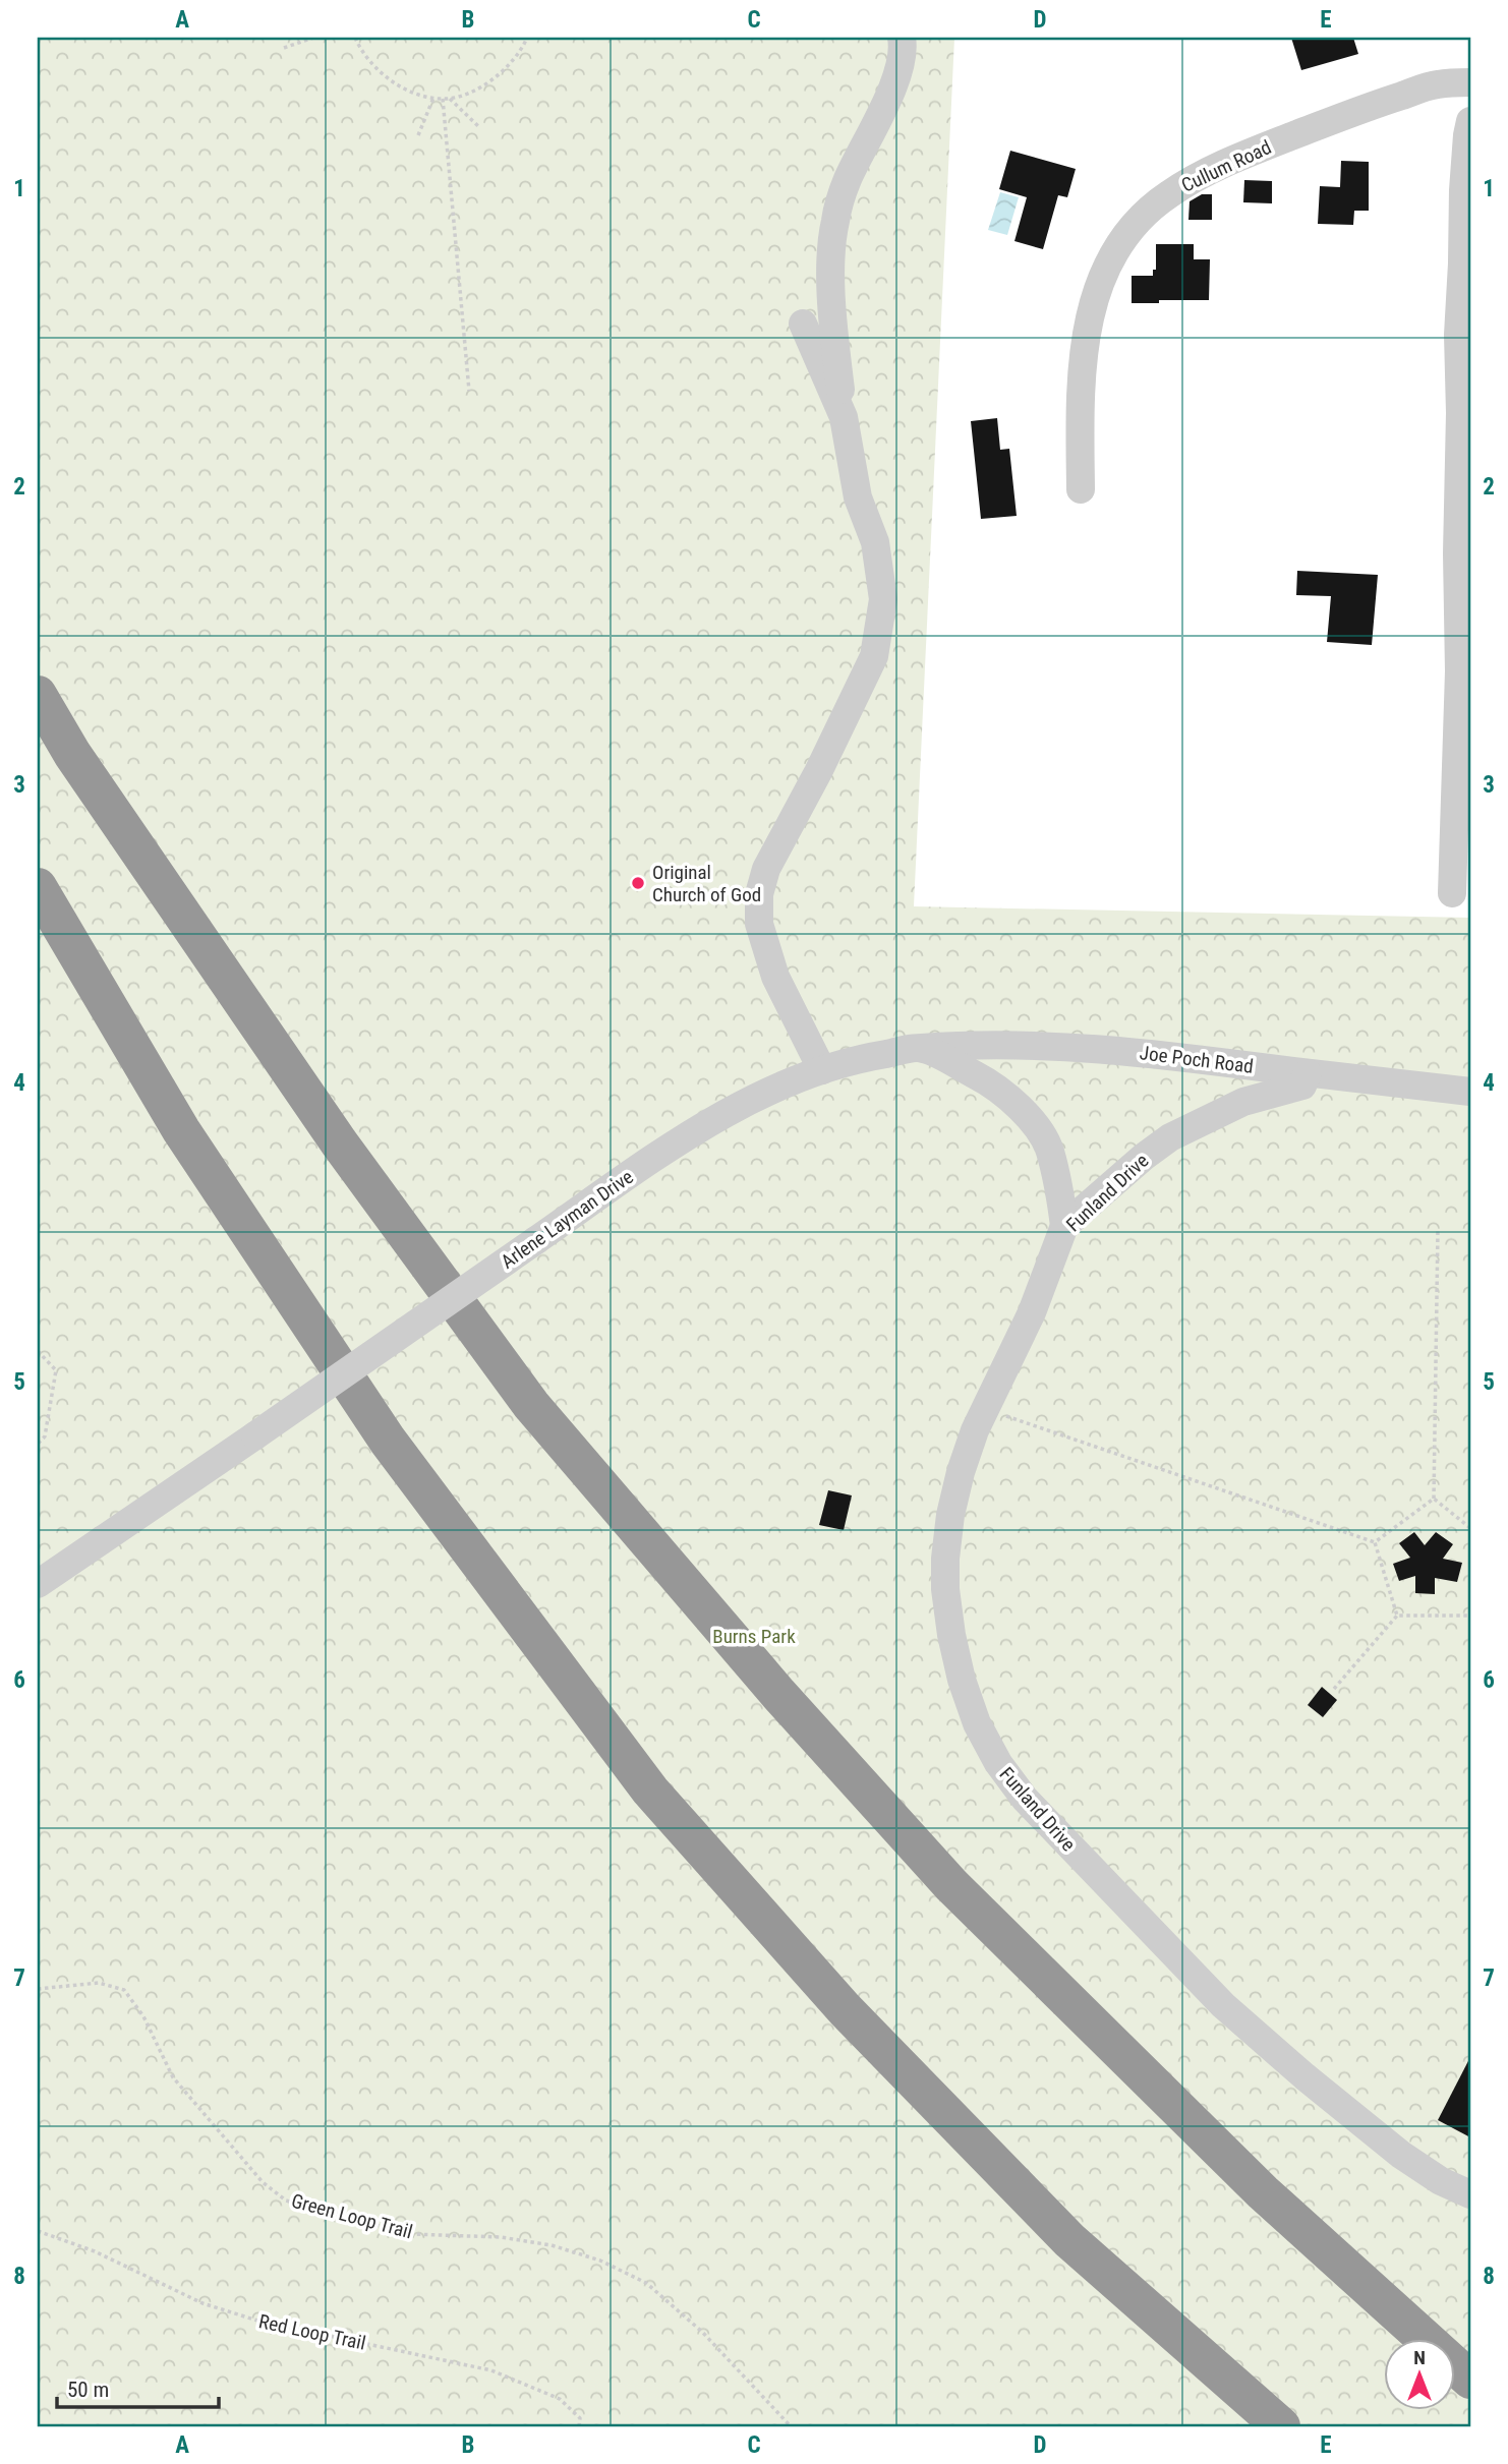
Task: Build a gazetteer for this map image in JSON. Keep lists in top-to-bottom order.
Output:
{
  "streets": {
    "street": [
      "Cullum Road",
      "Joe Poch Road",
      "Funland Drive",
      "Arlene Layman Drive"
    ],
    "path": ["Green Loop Trail", "Red Loop Trail"]
  },
  "crossings": [
    ["Joe Poch Road", "Funland Drive"],
    ["Joe Poch Road", "Arlene Layman Drive"]
  ],
  "parks": ["Burns Park"],
  "places": ["Original Church of God"],
  "scale_bar": "50 m",
  "north": "top",
  "grid": {
    "columns": [
      "A",
      "B",
      "C",
      "D",
      "E"
    ],
    "rows": [
      "1",
      "2",
      "3",
      "4",
      "5",
      "6",
      "7",
      "8"
    ]
  }
}
